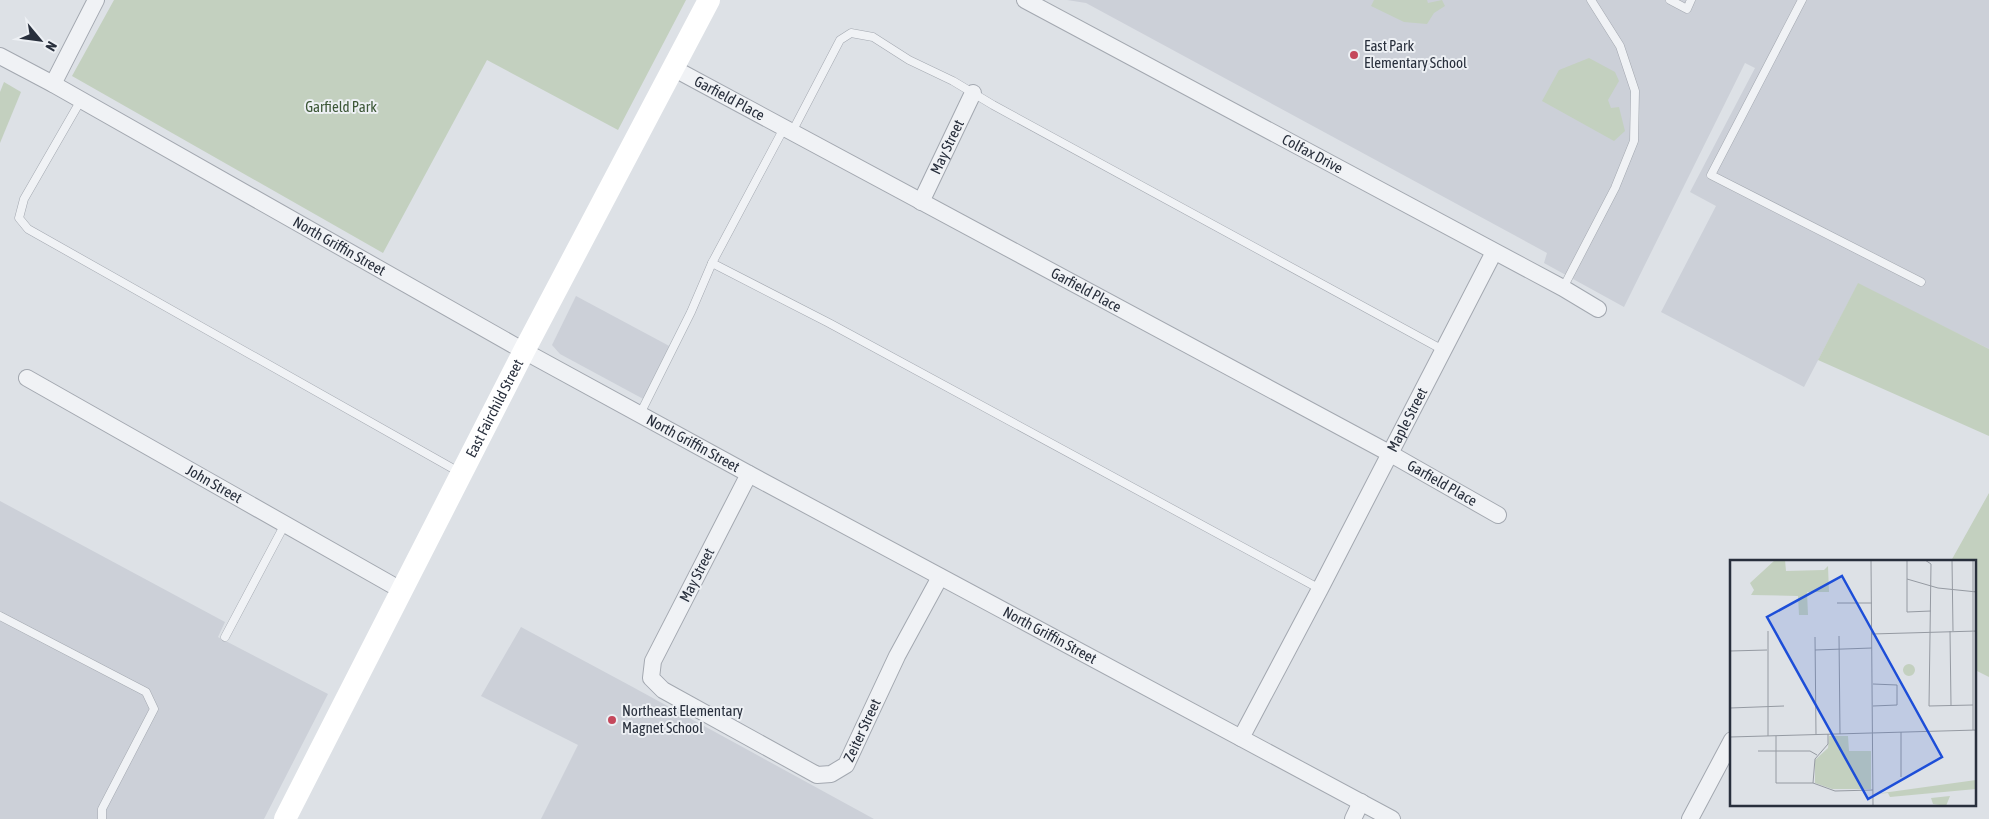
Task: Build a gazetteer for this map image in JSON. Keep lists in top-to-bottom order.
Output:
{
  "streets": {
    "street": [
      "Garfield Place",
      "May Street",
      "Colfax Drive",
      "North Griffin Street",
      "East Fairchild Street",
      "Maple Street",
      "John Street",
      "Zeiter Street"
    ]
  },
  "crossings": [
    ["Garfield Place", "May Street"],
    ["Garfield Place", "East Fairchild Street"],
    ["Garfield Place", "Maple Street"],
    ["May Street", "North Griffin Street"],
    ["May Street", "Zeiter Street"],
    ["Colfax Drive", "Maple Street"],
    ["North Griffin Street", "East Fairchild Street"],
    ["North Griffin Street", "Maple Street"],
    ["North Griffin Street", "Zeiter Street"],
    ["East Fairchild Street", "John Street"]
  ],
  "parks": ["Garfield Park"],
  "places": ["East Park Elementary School", "Northeast Elementary Magnet School"],
  "north": "bottom right"
}
